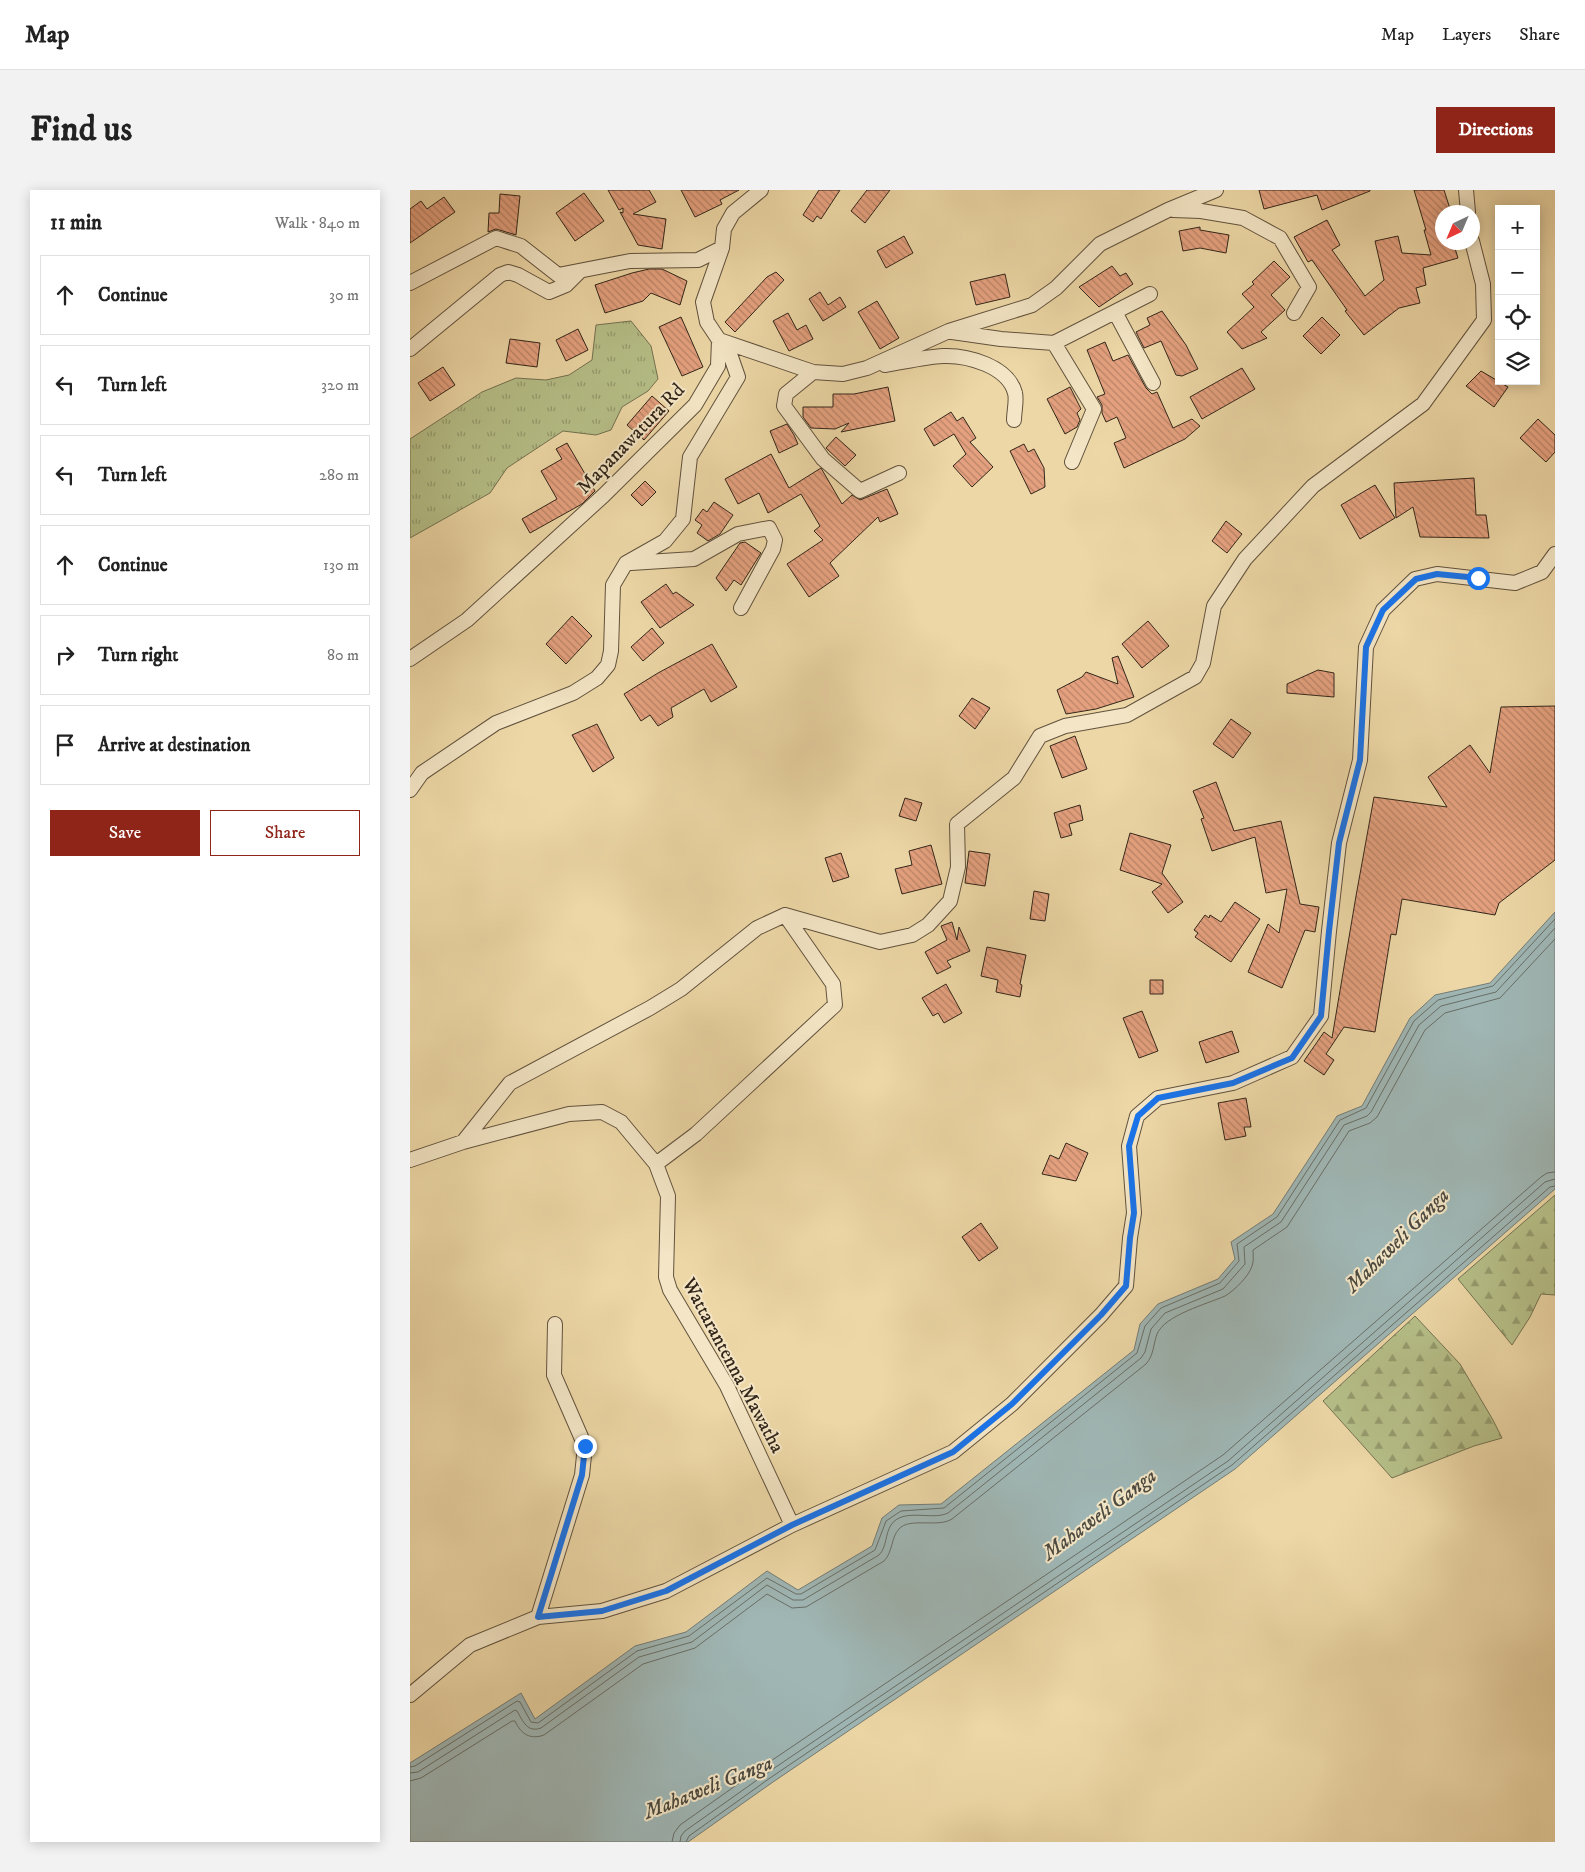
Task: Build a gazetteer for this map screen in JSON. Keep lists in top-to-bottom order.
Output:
{
  "streets": {
    "street": ["Mapanawatura Rd", "Wattarantenna Mawatha"]
  },
  "water": ["Mahaweli Ganga"],
  "north": "bottom left",
  "page": {
    "header": "Map",
    "nav": ["Map", "Layers", "Share"],
    "buttons": [
      "Directions",
      ["Save", "Share"]
    ],
    "title": "Find us",
    "heading": ["11 min", "Walk · 840 m"],
    "map_buttons": ["+", "−"],
    "list": [
      ["Continue", "30 m"],
      ["Turn left", "320 m"],
      ["Turn left", "280 m"],
      ["Continue", "130 m"],
      ["Turn right", "80 m"],
      "Arrive at destination"
    ]
  }
}
